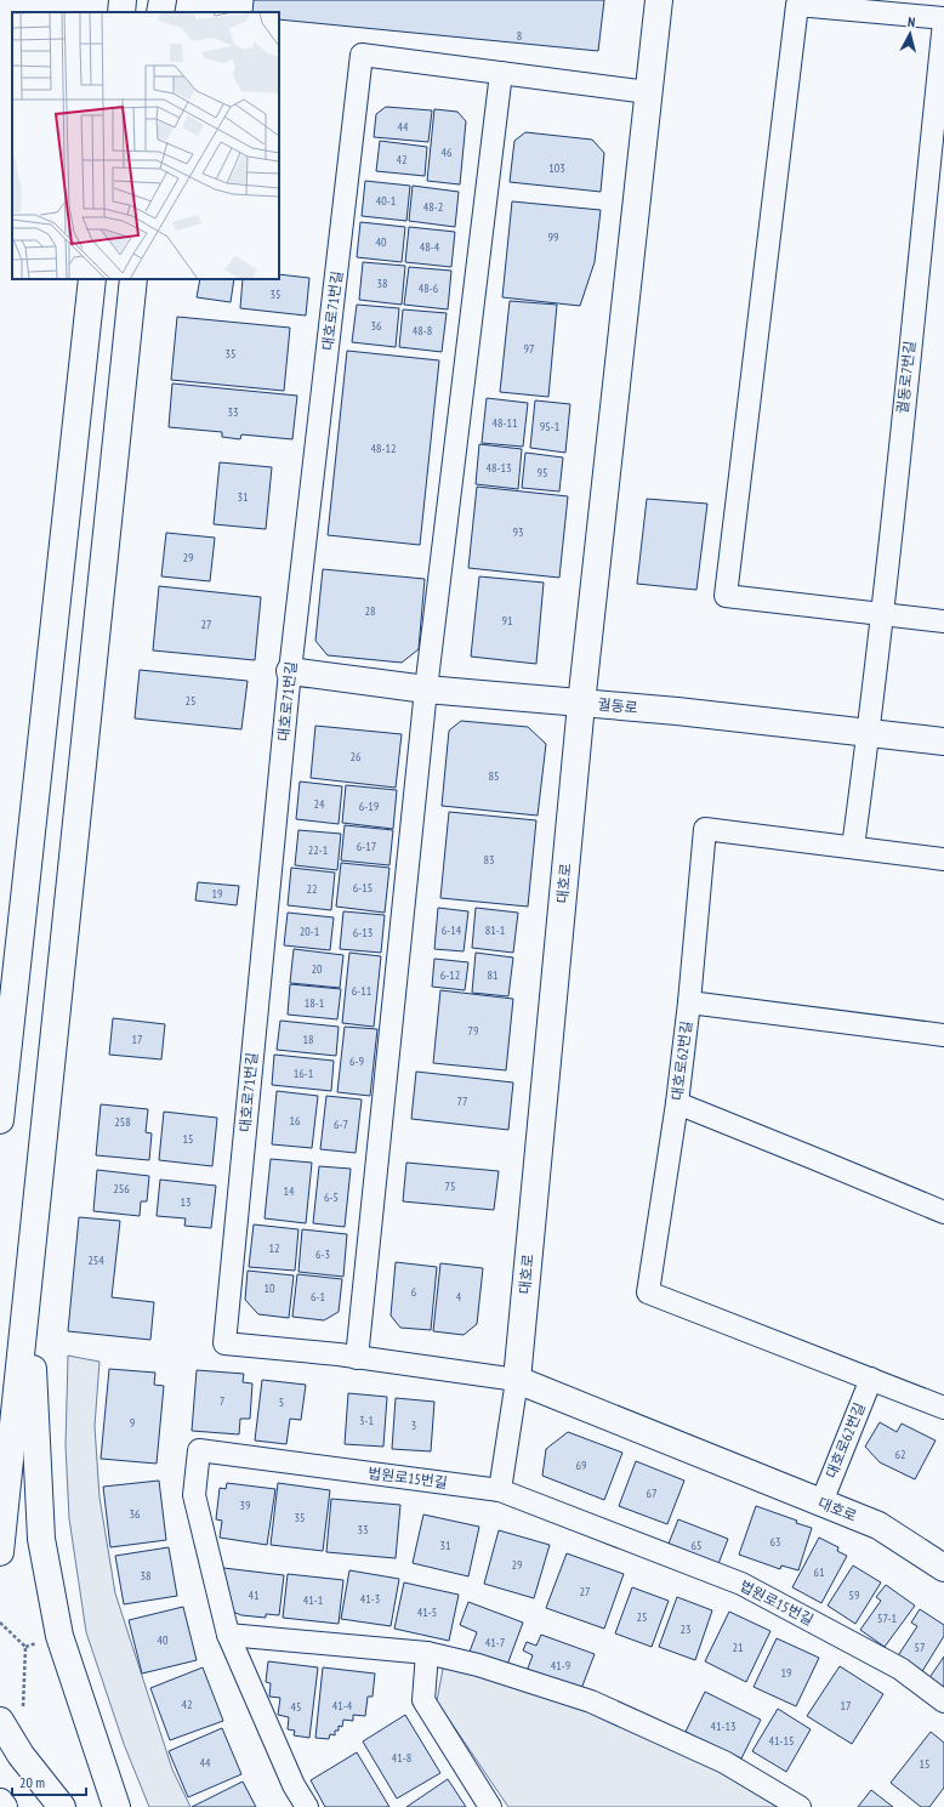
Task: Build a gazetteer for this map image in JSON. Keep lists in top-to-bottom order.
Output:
{
  "streets": {
    "street": [
      "대호로71번길",
      "궐동로7번길",
      "궐동로",
      "대호로",
      "대호로62번길",
      "법원로15번길"
    ]
  },
  "crossings": [
    ["대호로71번길", "궐동로"],
    ["대호로71번길", "대호로"],
    ["궐동로7번길", "궐동로"],
    ["궐동로7번길", "대호로62번길"],
    ["궐동로", "대호로"],
    ["대호로", "대호로62번길"]
  ],
  "house_numbers": [
    "8",
    "44",
    "46",
    "42",
    "103",
    "40-1",
    "48-2",
    "99",
    "40",
    "48-4",
    "38",
    "48-6",
    "35",
    "36",
    "48-8",
    "97",
    "35",
    "33",
    "48-11",
    "95-1",
    "48-12",
    "48-13",
    "95",
    "31",
    "93",
    "29",
    "28",
    "91",
    "27",
    "25",
    "26",
    "85",
    "24",
    "6-19",
    "6-17",
    "22-1",
    "83",
    "6-15",
    "22",
    "19",
    "6-14",
    "81-1",
    "20-1",
    "6-13",
    "20",
    "6-12",
    "81",
    "6-11",
    "18-1",
    "79",
    "17",
    "18",
    "6-9",
    "16-1",
    "77",
    "16",
    "258",
    "6-7",
    "15",
    "75",
    "256",
    "14",
    "6-5",
    "13",
    "12",
    "6-3",
    "254",
    "10",
    "6",
    "6-1",
    "4",
    "7",
    "5",
    "3-1",
    "9",
    "3",
    "62",
    "69",
    "67",
    "39",
    "36",
    "35",
    "33",
    "63",
    "31",
    "65",
    "29",
    "61",
    "38",
    "27",
    "41",
    "59",
    "41-3",
    "41-1",
    "41-5",
    "25",
    "57-1",
    "23",
    "40",
    "41-7",
    "21",
    "57",
    "41-9",
    "19",
    "42",
    "41-4",
    "17",
    "45",
    "41-13",
    "41-15",
    "41-8",
    "44",
    "15"
  ],
  "scale_bar": "20 m",
  "north": "top"
}
